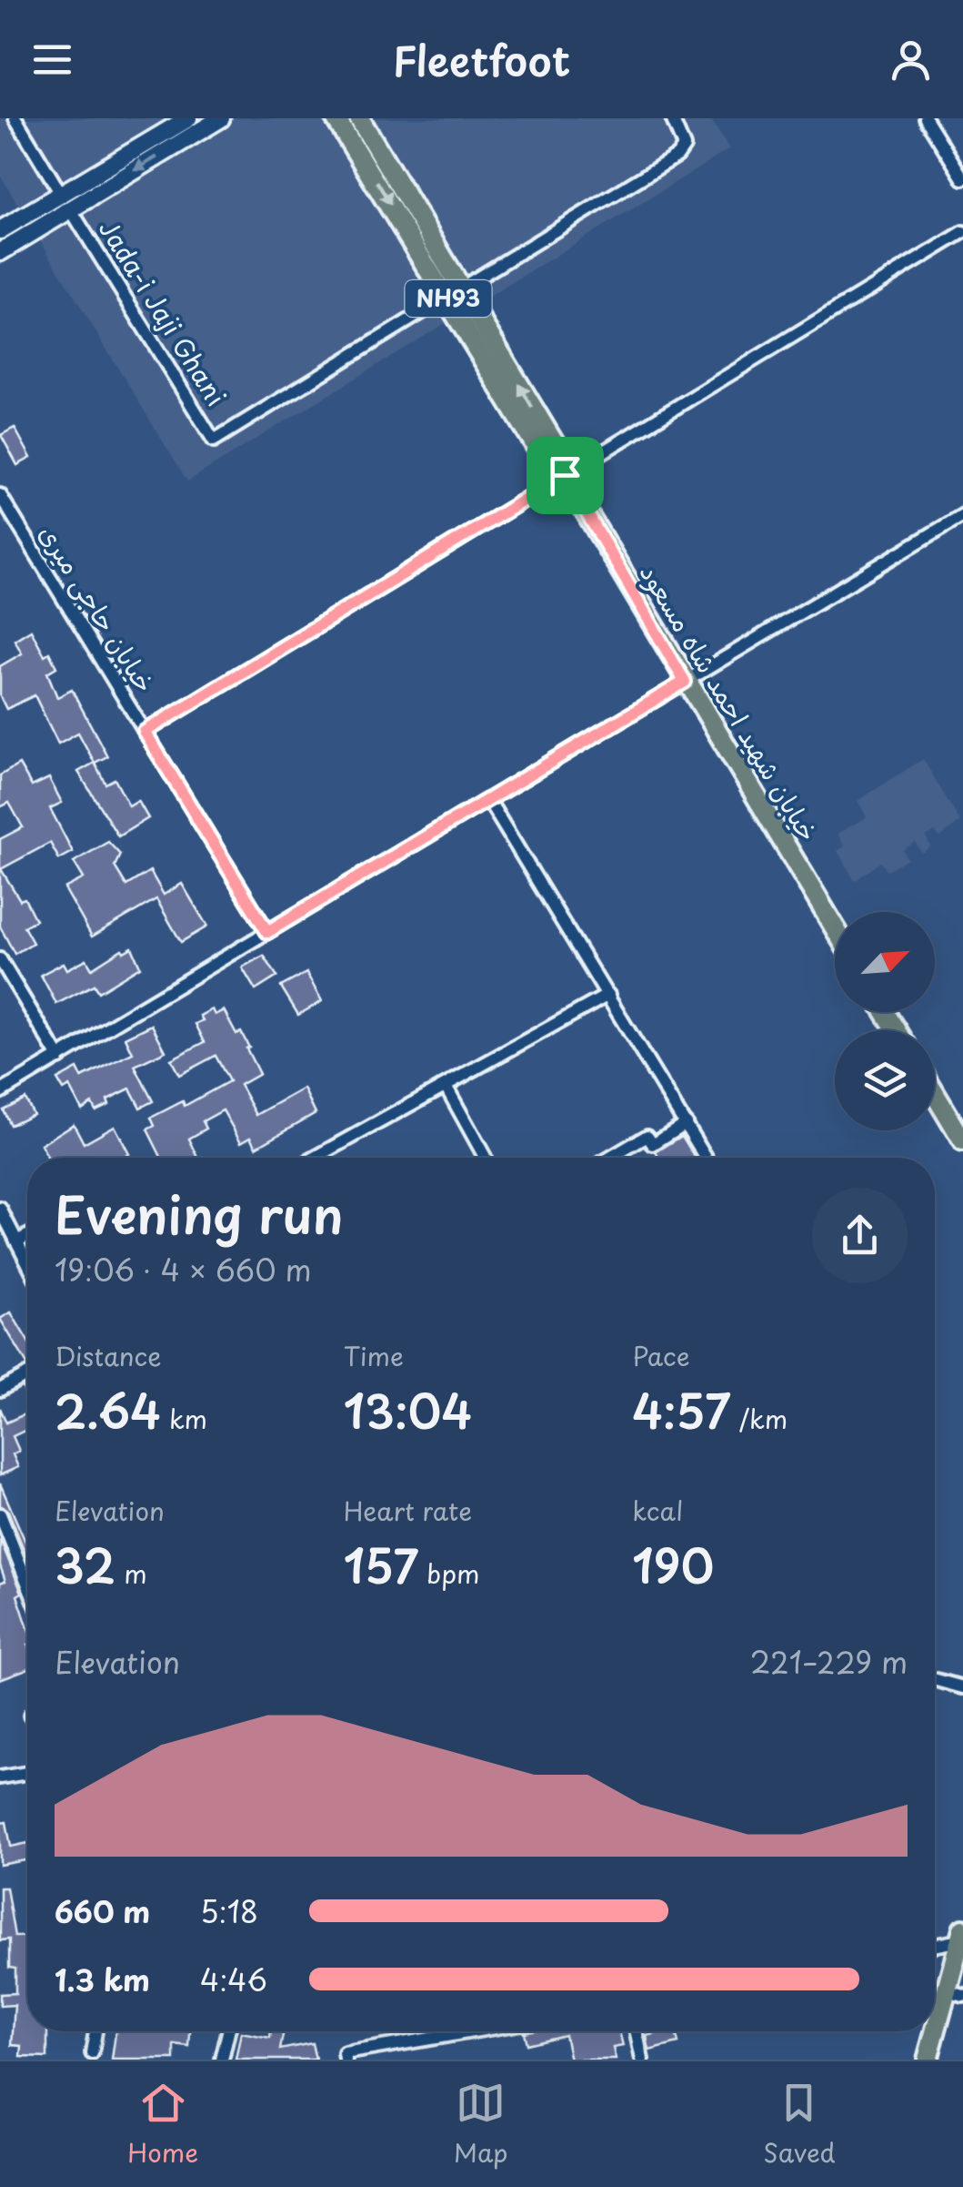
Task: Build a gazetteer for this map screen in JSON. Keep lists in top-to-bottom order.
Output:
{
  "streets": {
    "main road": ["NH93", "خیابان شهید احمد شاه مسعود"],
    "street": ["Jada-i Jaji Ghani", "خیابان حاجی میری"]
  },
  "crossings": [
    ["Jada-i Jaji Ghani", "خیابان شهید احمد شاه مسعود"]
  ],
  "north": "top right",
  "page": {
    "header": "Fleetfoot",
    "heading": ["Evening run", "19:06 · 4 × 660 m"],
    "stats": [
      ["Distance", "2.64 km"],
      ["Time", "13:04"],
      ["Pace", "4:57 /km"],
      ["Elevation", "32 m"],
      ["Heart rate", "157 bpm"],
      ["kcal", "190"]
    ],
    "chart": ["Elevation", "221–229 m"],
    "list": [
      {
        "name": "660 m",
        "note": "5:18"
      },
      {
        "name": "1.3 km",
        "note": "4:46"
      }
    ],
    "tabs": ["Home", "Map", "Saved"]
  }
}
